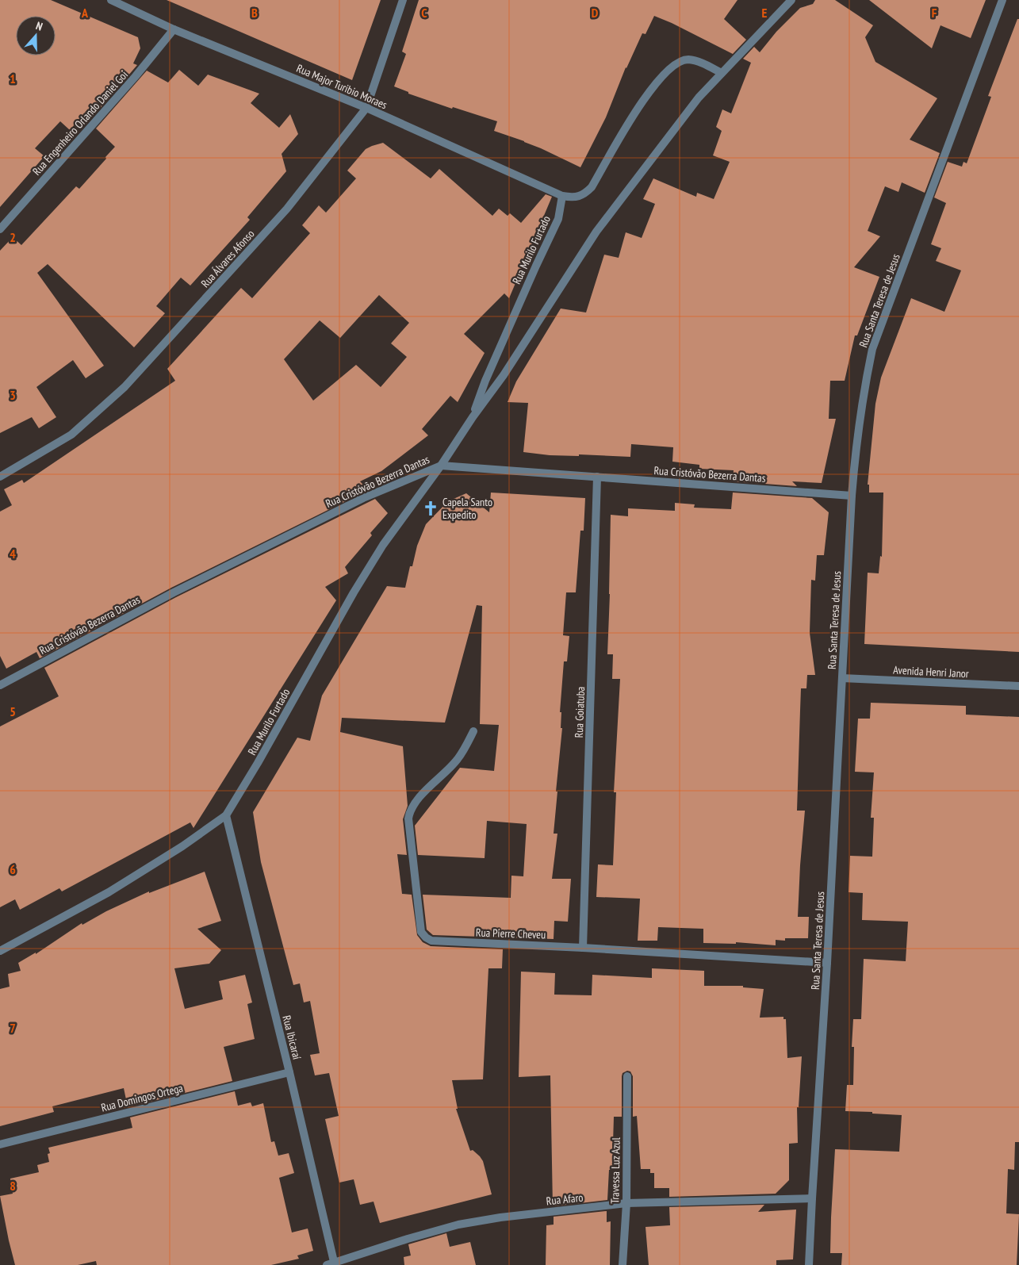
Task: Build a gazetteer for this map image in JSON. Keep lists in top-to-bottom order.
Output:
{
  "streets": {
    "street": [
      "Rua Major Turibio Moraes",
      "Rua Engenheiro Orlando Daniel Goi",
      "Rua Murilo Furtado",
      "Rua Álvares Afonso",
      "Rua Santa Teresa de Jesus",
      "Rua Cristóvão Bezerra Dantas",
      "Avenida Henri Janor",
      "Rua Goiatuba",
      "Rua Pierre Cheveu",
      "Rua Ibicaraí",
      "Rua Domingos Ortega",
      "Travessa Luz Azul",
      "Rua Afaro"
    ]
  },
  "crossings": [
    ["Rua Major Turibio Moraes", "Rua Engenheiro Orlando Daniel Goi"],
    ["Rua Major Turibio Moraes", "Rua Murilo Furtado"],
    ["Rua Major Turibio Moraes", "Rua Álvares Afonso"],
    ["Rua Murilo Furtado", "Rua Cristóvão Bezerra Dantas"],
    ["Rua Murilo Furtado", "Rua Ibicaraí"],
    ["Rua Santa Teresa de Jesus", "Rua Cristóvão Bezerra Dantas"],
    ["Rua Santa Teresa de Jesus", "Avenida Henri Janor"],
    ["Rua Santa Teresa de Jesus", "Rua Pierre Cheveu"],
    ["Rua Santa Teresa de Jesus", "Rua Afaro"],
    ["Rua Cristóvão Bezerra Dantas", "Rua Goiatuba"],
    ["Rua Goiatuba", "Rua Pierre Cheveu"],
    ["Rua Ibicaraí", "Rua Domingos Ortega"],
    ["Rua Ibicaraí", "Rua Afaro"],
    ["Travessa Luz Azul", "Rua Afaro"]
  ],
  "places": {
    "church": ["Capela Santo Expedito"]
  },
  "north": "top",
  "grid": {
    "columns": [
      "A",
      "B",
      "C",
      "D",
      "E",
      "F"
    ],
    "rows": [
      "1",
      "2",
      "3",
      "4",
      "5",
      "6",
      "7",
      "8"
    ]
  }
}
